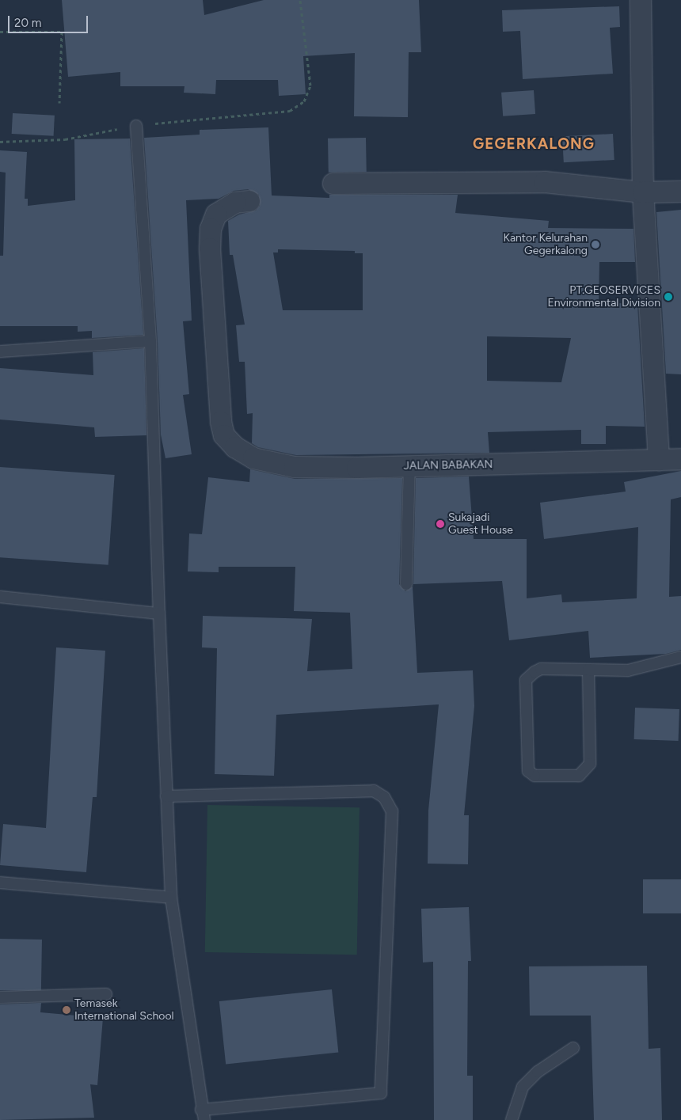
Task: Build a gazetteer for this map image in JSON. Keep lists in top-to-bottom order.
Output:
{
  "streets": {
    "street": ["JALAN BABAKAN"]
  },
  "districts": ["GEGERKALONG"],
  "places": [
    "Kantor Kelurahan Gegerkalong",
    "PT.GEOSERVICES Environmental Division",
    "Sukajadi Guest House",
    "Temasek International School"
  ],
  "scale_bar": "20 m"
}
